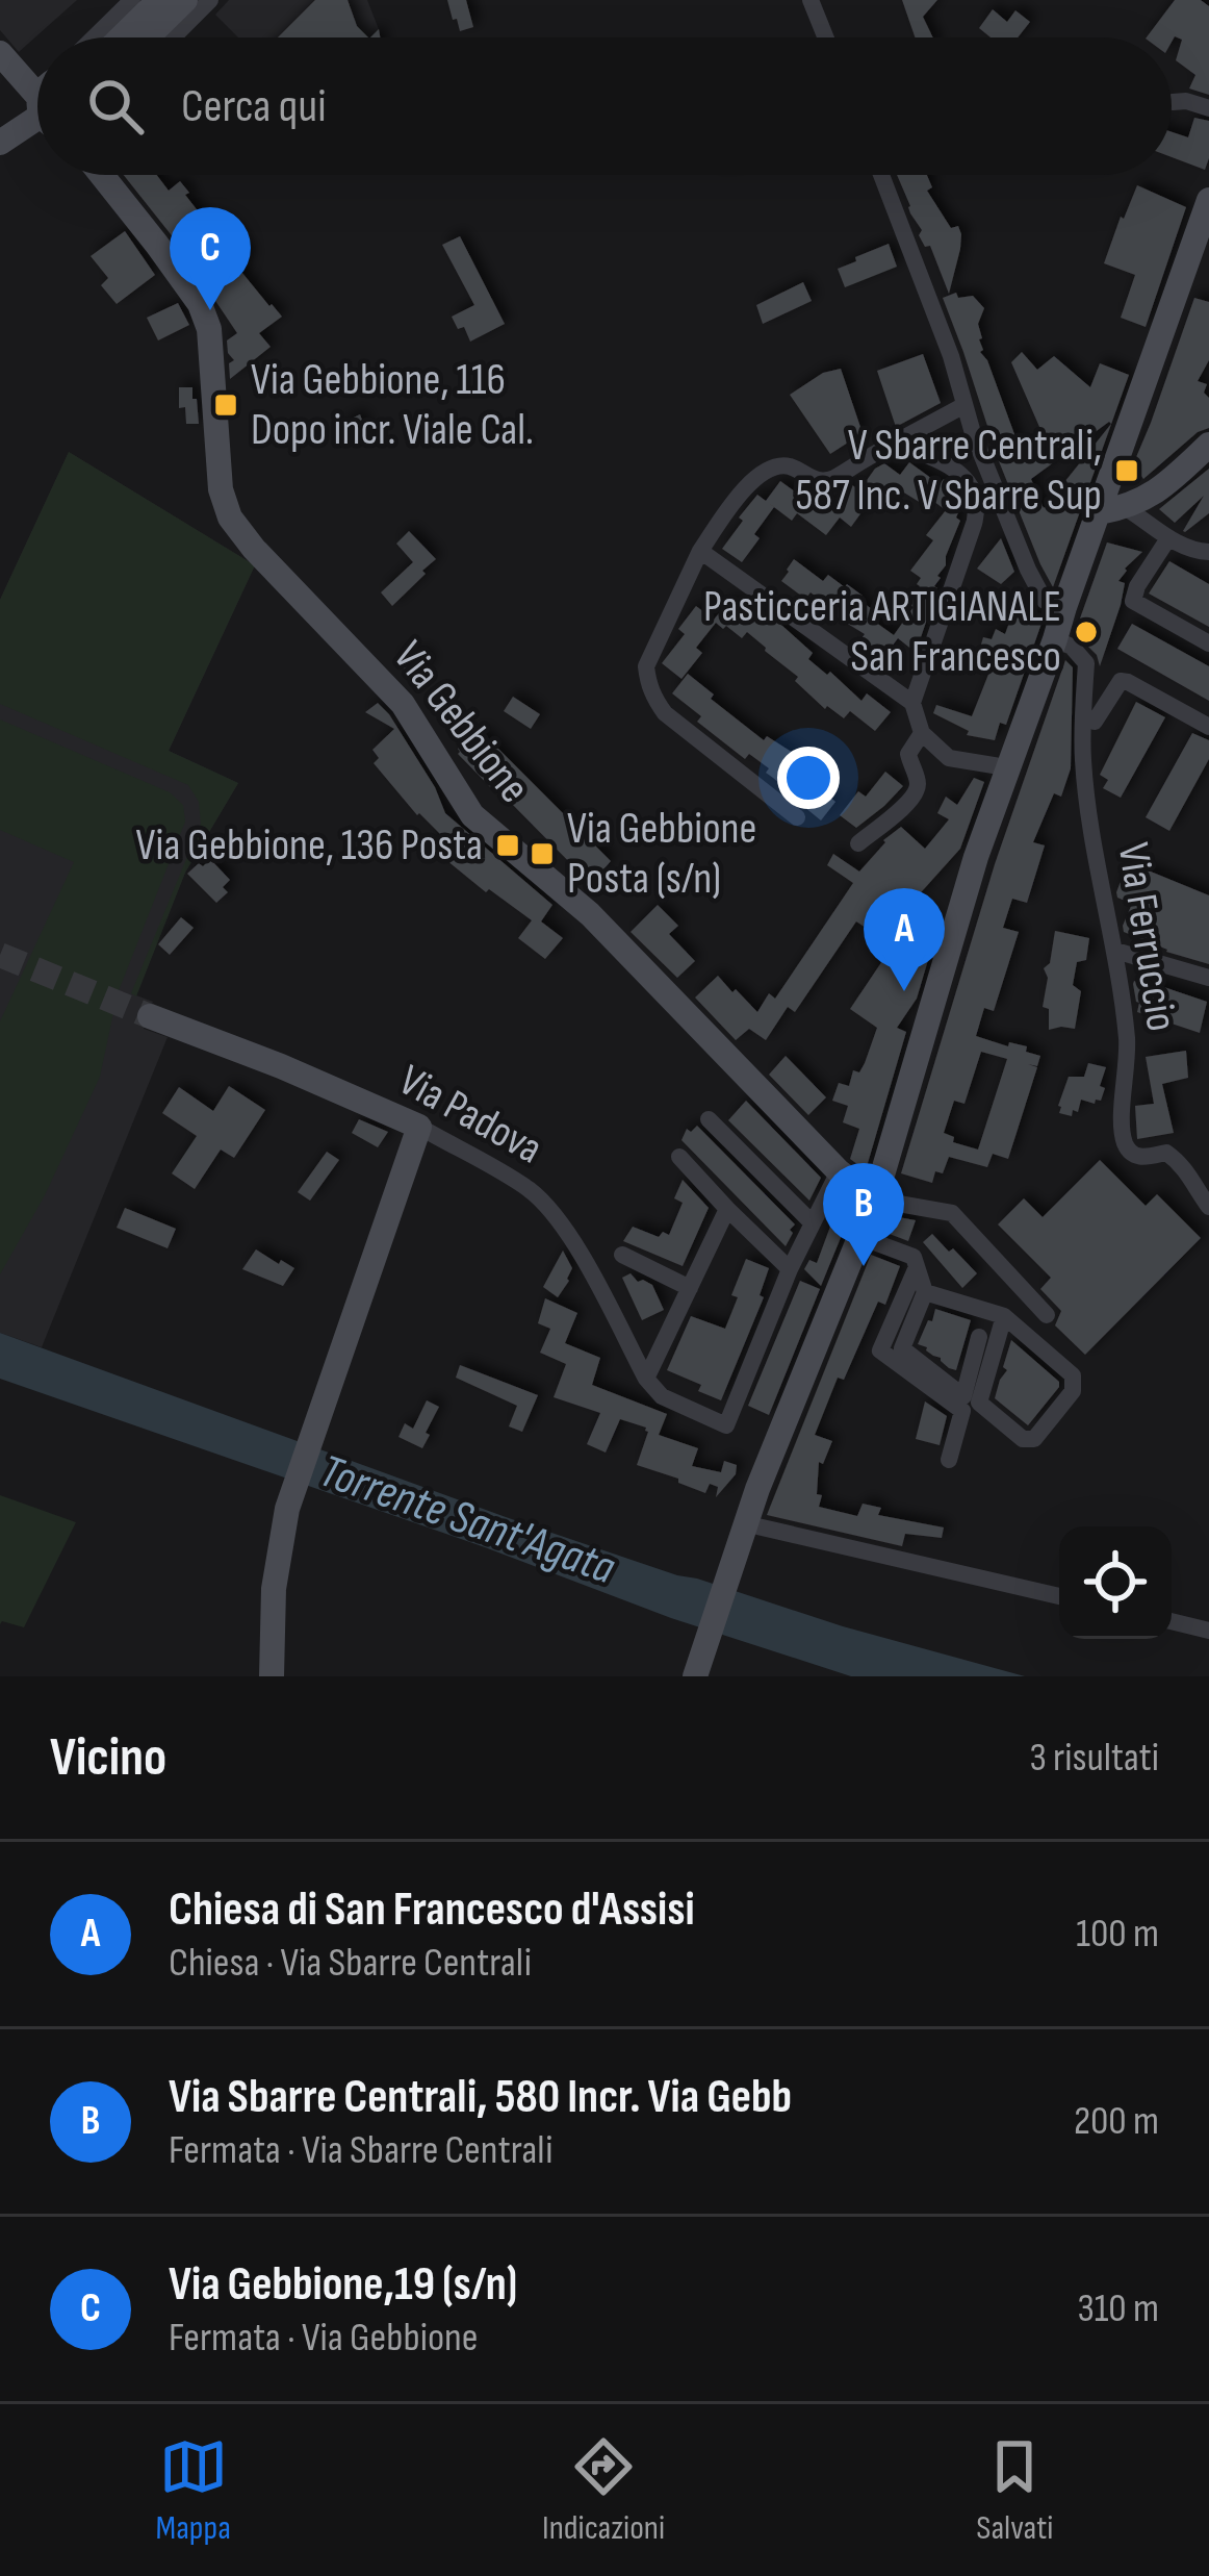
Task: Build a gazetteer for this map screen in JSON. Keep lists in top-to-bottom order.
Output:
{
  "streets": {
    "street": ["Via Gebbione", "Via Ferruccio", "Via Padova"]
  },
  "water": ["Torrente Sant'Agata"],
  "places": {
    "transit": [
      "Via Gebbione, 116 Dopo incr. Viale Cal.",
      "V Sbarre Centrali, 587 Inc. V Sbarre Sup",
      "Via Gebbione, 136 Posta",
      "Via Gebbione Posta (s/n)"
    ],
    "other": ["Pasticceria ARTIGIANALE San Francesco"]
  },
  "page": {
    "search": "Cerca qui",
    "pins": ["C", "A", "B"],
    "heading": ["Vicino", "3 risultati"],
    "list": [
      {
        "mark": "A",
        "name": "Chiesa di San Francesco d'Assisi",
        "note": "Chiesa · Via Sbarre Centrali",
        "value": "100 m"
      },
      {
        "mark": "B",
        "name": "Via Sbarre Centrali, 580 Incr. Via Gebb",
        "note": "Fermata · Via Sbarre Centrali",
        "value": "200 m"
      },
      {
        "mark": "C",
        "name": "Via Gebbione,19 (s/n)",
        "note": "Fermata · Via Gebbione",
        "value": "310 m"
      }
    ],
    "nav": ["Mappa", "Indicazioni", "Salvati"]
  }
}
